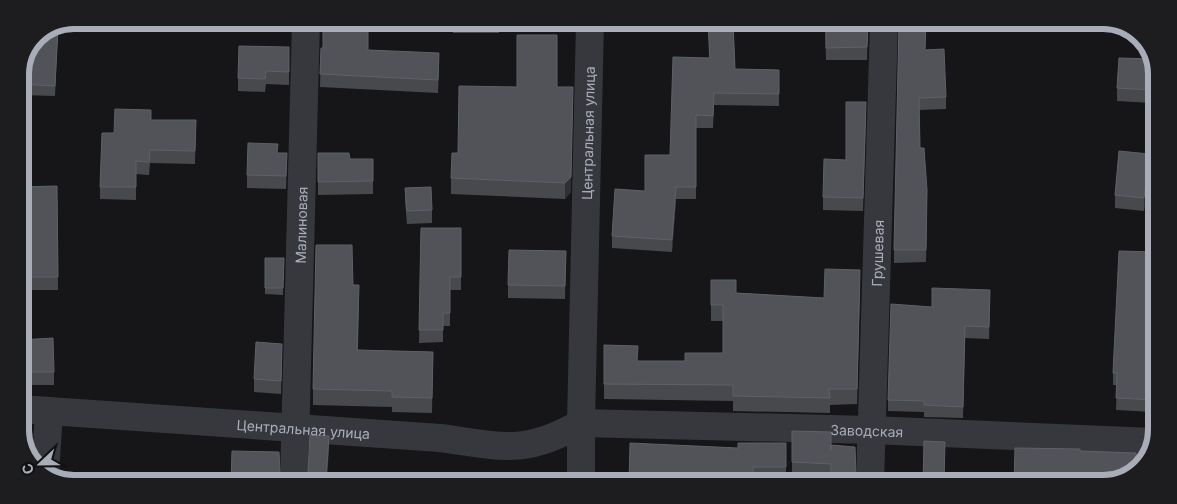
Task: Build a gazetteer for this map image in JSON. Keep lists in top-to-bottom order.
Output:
{
  "streets": {
    "street": [
      "Центральная улица",
      "Малиновая",
      "Грушевая",
      "Заводская"
    ]
  },
  "crossings": [
    ["Центральная улица", "Малиновая"],
    ["Центральная улица", "Заводская"],
    ["Грушевая", "Заводская"]
  ],
  "north": "left"
}
